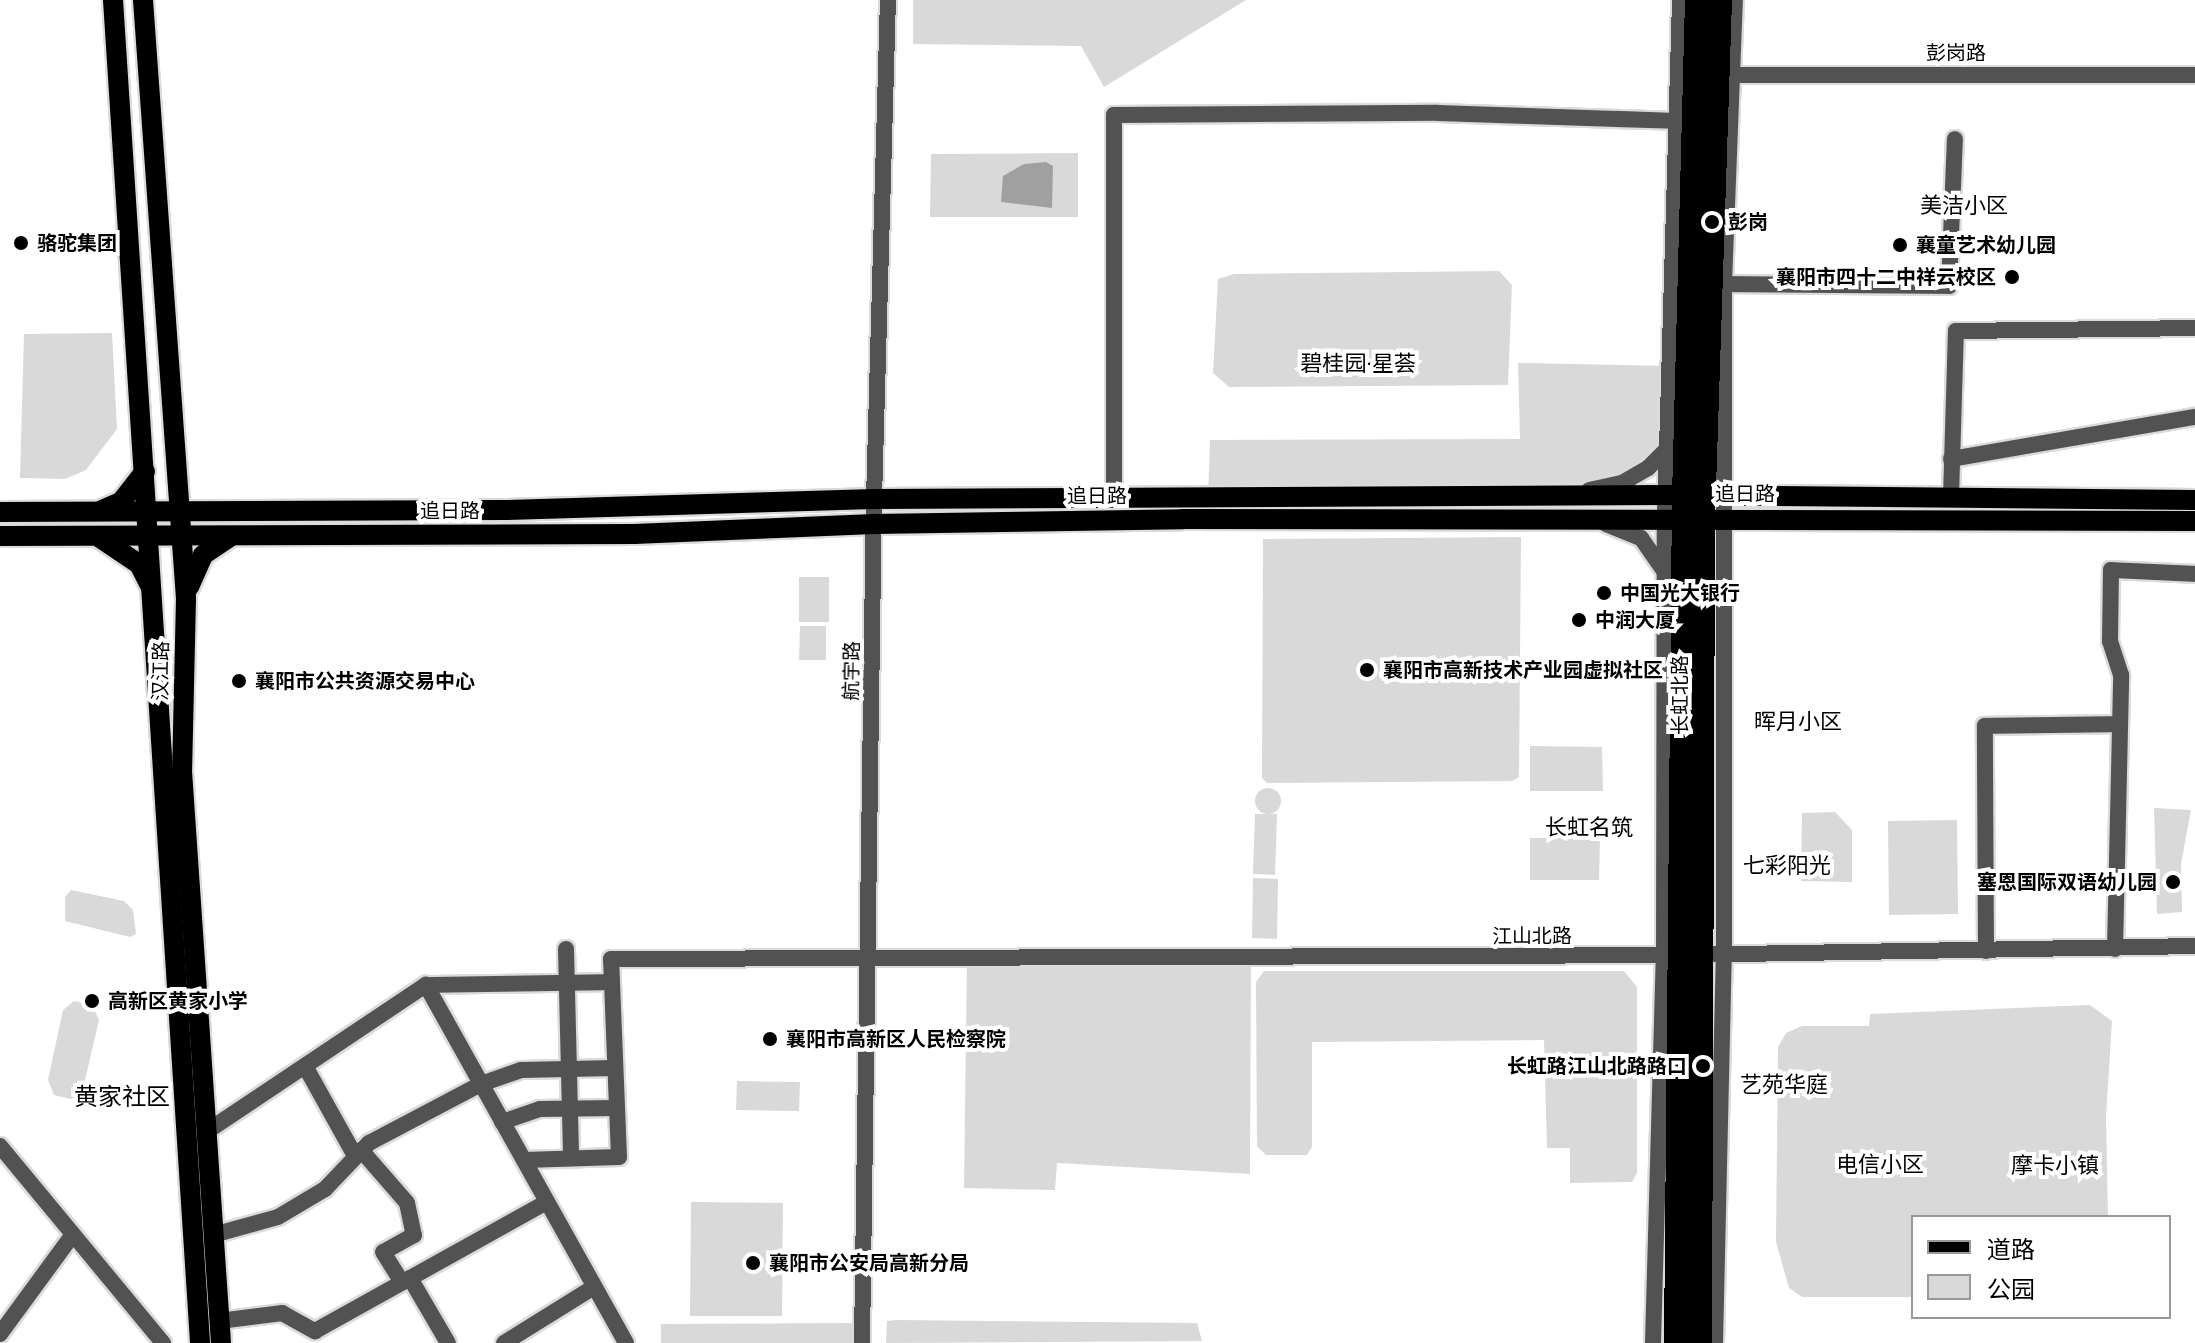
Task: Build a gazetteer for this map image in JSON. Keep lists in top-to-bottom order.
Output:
{
  "streets": {
    "highway": ["长虹北路"],
    "main road": ["追日路", "汉江路"],
    "street": ["彭岗路", "航宇路", "江山北路"]
  },
  "crossings": [
    ["彭岗路", "长虹北路"],
    ["追日路", "汉江路"],
    ["追日路", "航宇路"],
    ["追日路", "长虹北路"],
    ["航宇路", "江山北路"],
    ["长虹北路", "江山北路"]
  ],
  "districts": [
    "美洁小区",
    "碧桂园·星荟",
    "晖月小区",
    "长虹名筑",
    "七彩阳光",
    "艺苑华庭",
    "黄家社区",
    "电信小区",
    "摩卡小镇"
  ],
  "places": [
    "彭岗",
    "骆驼集团",
    "襄童艺术幼儿园",
    "襄阳市四十二中祥云校区",
    "中国光大银行",
    "中润大厦",
    "襄阳市高新技术产业园虚拟社区",
    "襄阳市公共资源交易中心",
    "塞恩国际双语幼儿园",
    "高新区黄家小学",
    "襄阳市高新区人民检察院",
    "长虹路江山北路路口",
    "襄阳市公安局高新分局"
  ],
  "legend": ["道路", "公园"]
}
